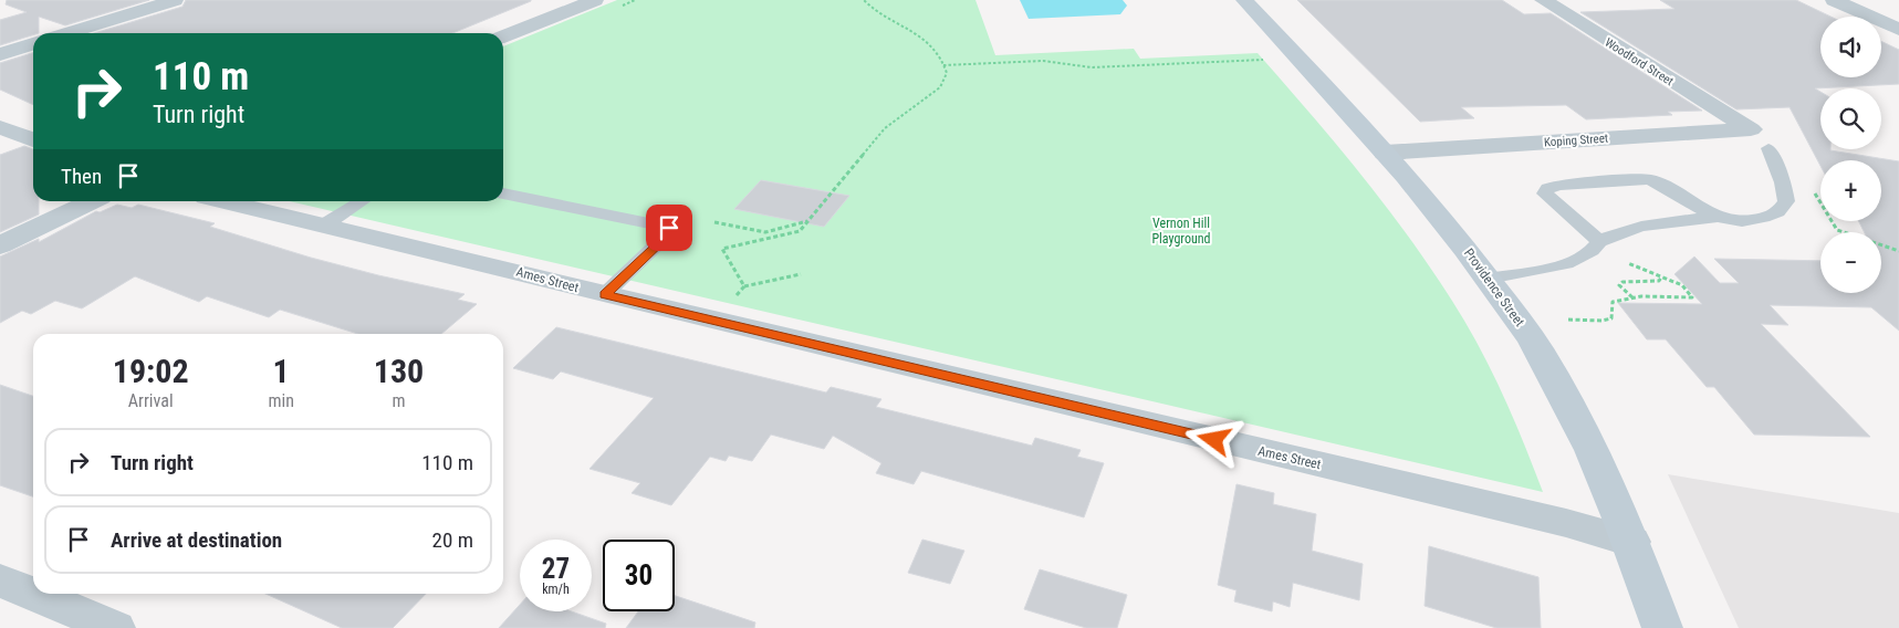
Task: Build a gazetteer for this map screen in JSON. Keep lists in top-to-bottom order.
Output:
{
  "streets": {
    "main road": ["Providence Street"],
    "street": ["Woodford Street", "Koping Street", "Ames Street"]
  },
  "crossings": [
    ["Woodford Street", "Koping Street"],
    ["Koping Street", "Providence Street"],
    ["Ames Street", "Providence Street"]
  ],
  "parks": ["Vernon Hill Playground"],
  "page": {
    "map_buttons": ["+", "−"],
    "turn": ["110 m", "Turn right"],
    "then": "Then",
    "eta": [
      "19:02",
      "Arrival",
      "1",
      "min",
      "130",
      "m"
    ],
    "list": [
      {
        "name": "Turn right",
        "value": "110 m"
      },
      {
        "name": "Arrive at destination",
        "value": "20 m"
      }
    ],
    "speed": "27 km/h",
    "limit": "30"
  }
}
